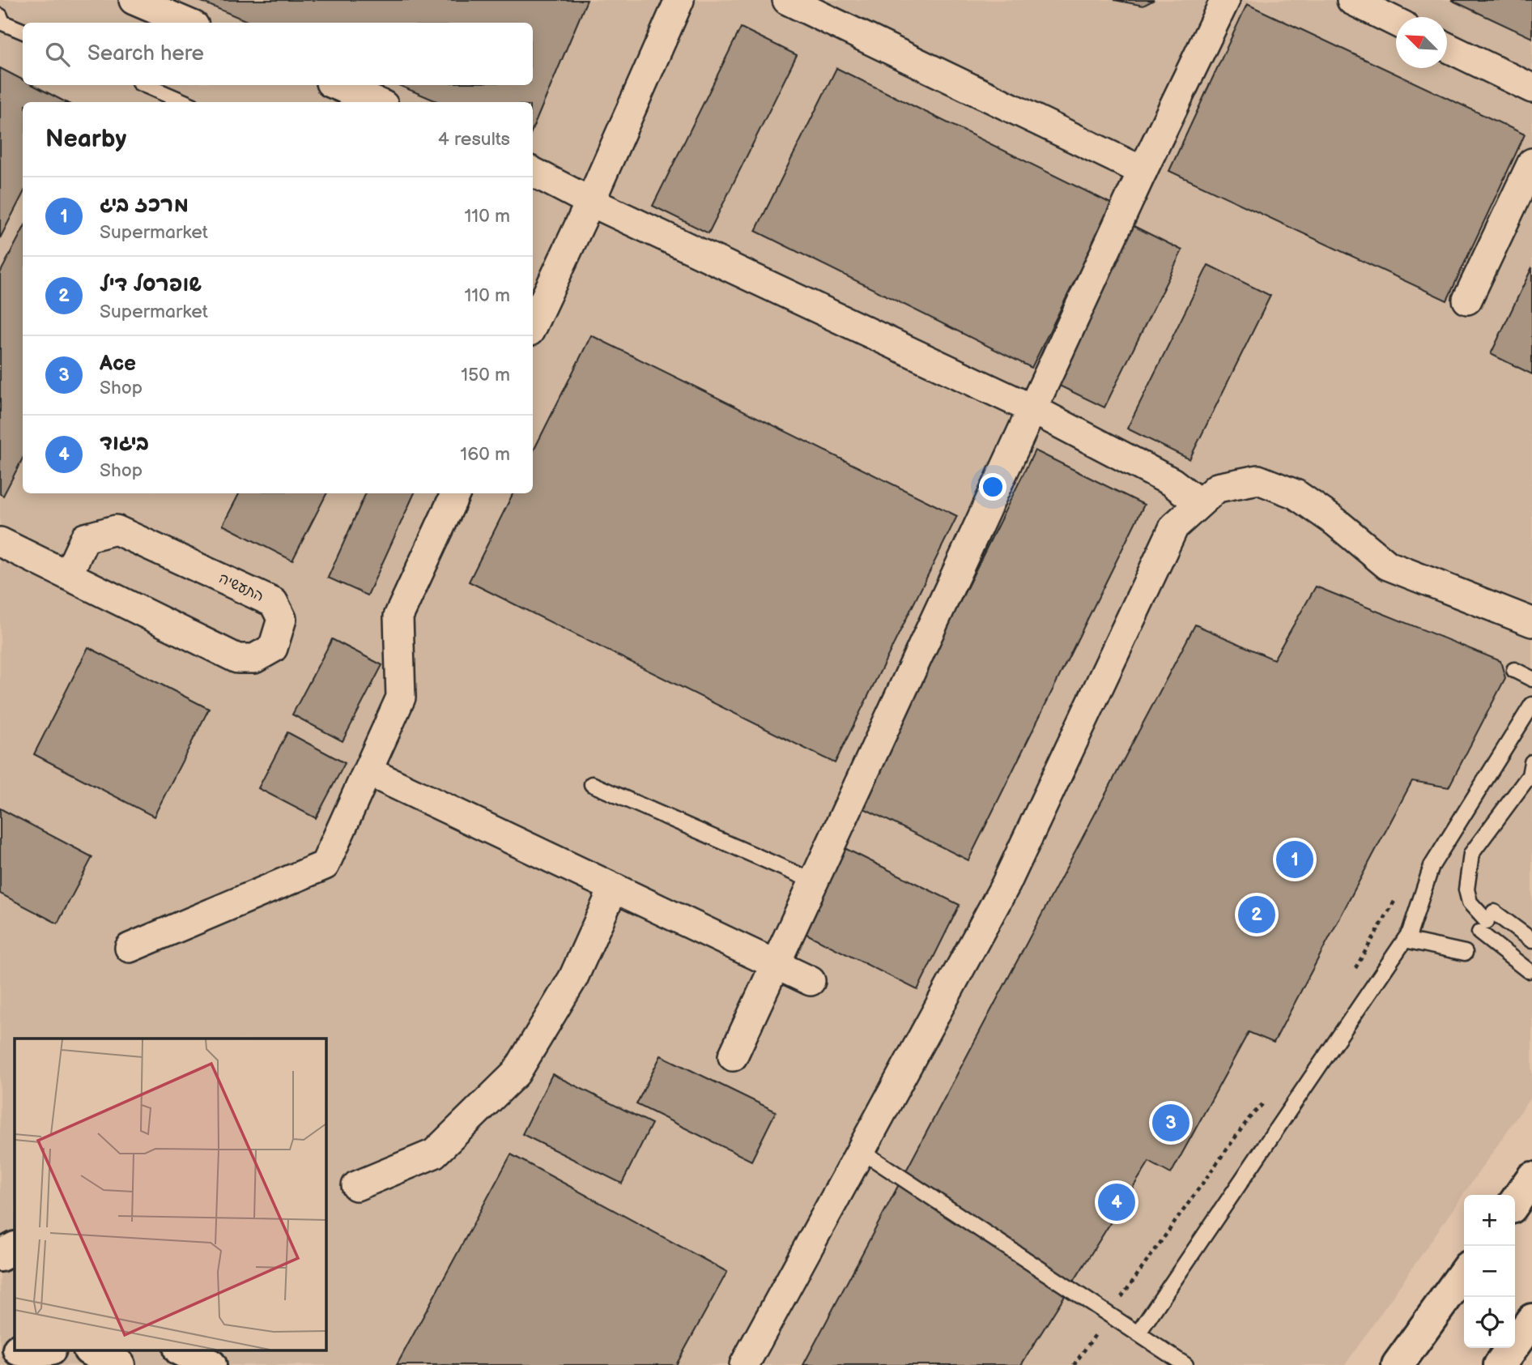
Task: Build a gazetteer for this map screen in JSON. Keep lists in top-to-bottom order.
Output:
{
  "streets": {
    "street": ["התעשיה"]
  },
  "north": "top left",
  "page": {
    "search": "Search here",
    "heading": ["Nearby", "4 results"],
    "list": [
      {
        "mark": "1",
        "name": "מרכז ביג",
        "note": "Supermarket",
        "value": "110 m"
      },
      {
        "mark": "2",
        "name": "שופרסל דיל",
        "note": "Supermarket",
        "value": "110 m"
      },
      {
        "mark": "3",
        "name": "Ace",
        "note": "Shop",
        "value": "150 m"
      },
      {
        "mark": "4",
        "name": "ביגוד",
        "note": "Shop",
        "value": "160 m"
      }
    ],
    "pins": [
      "1",
      "2",
      "3",
      "4"
    ],
    "map_buttons": ["+", "−"]
  }
}
